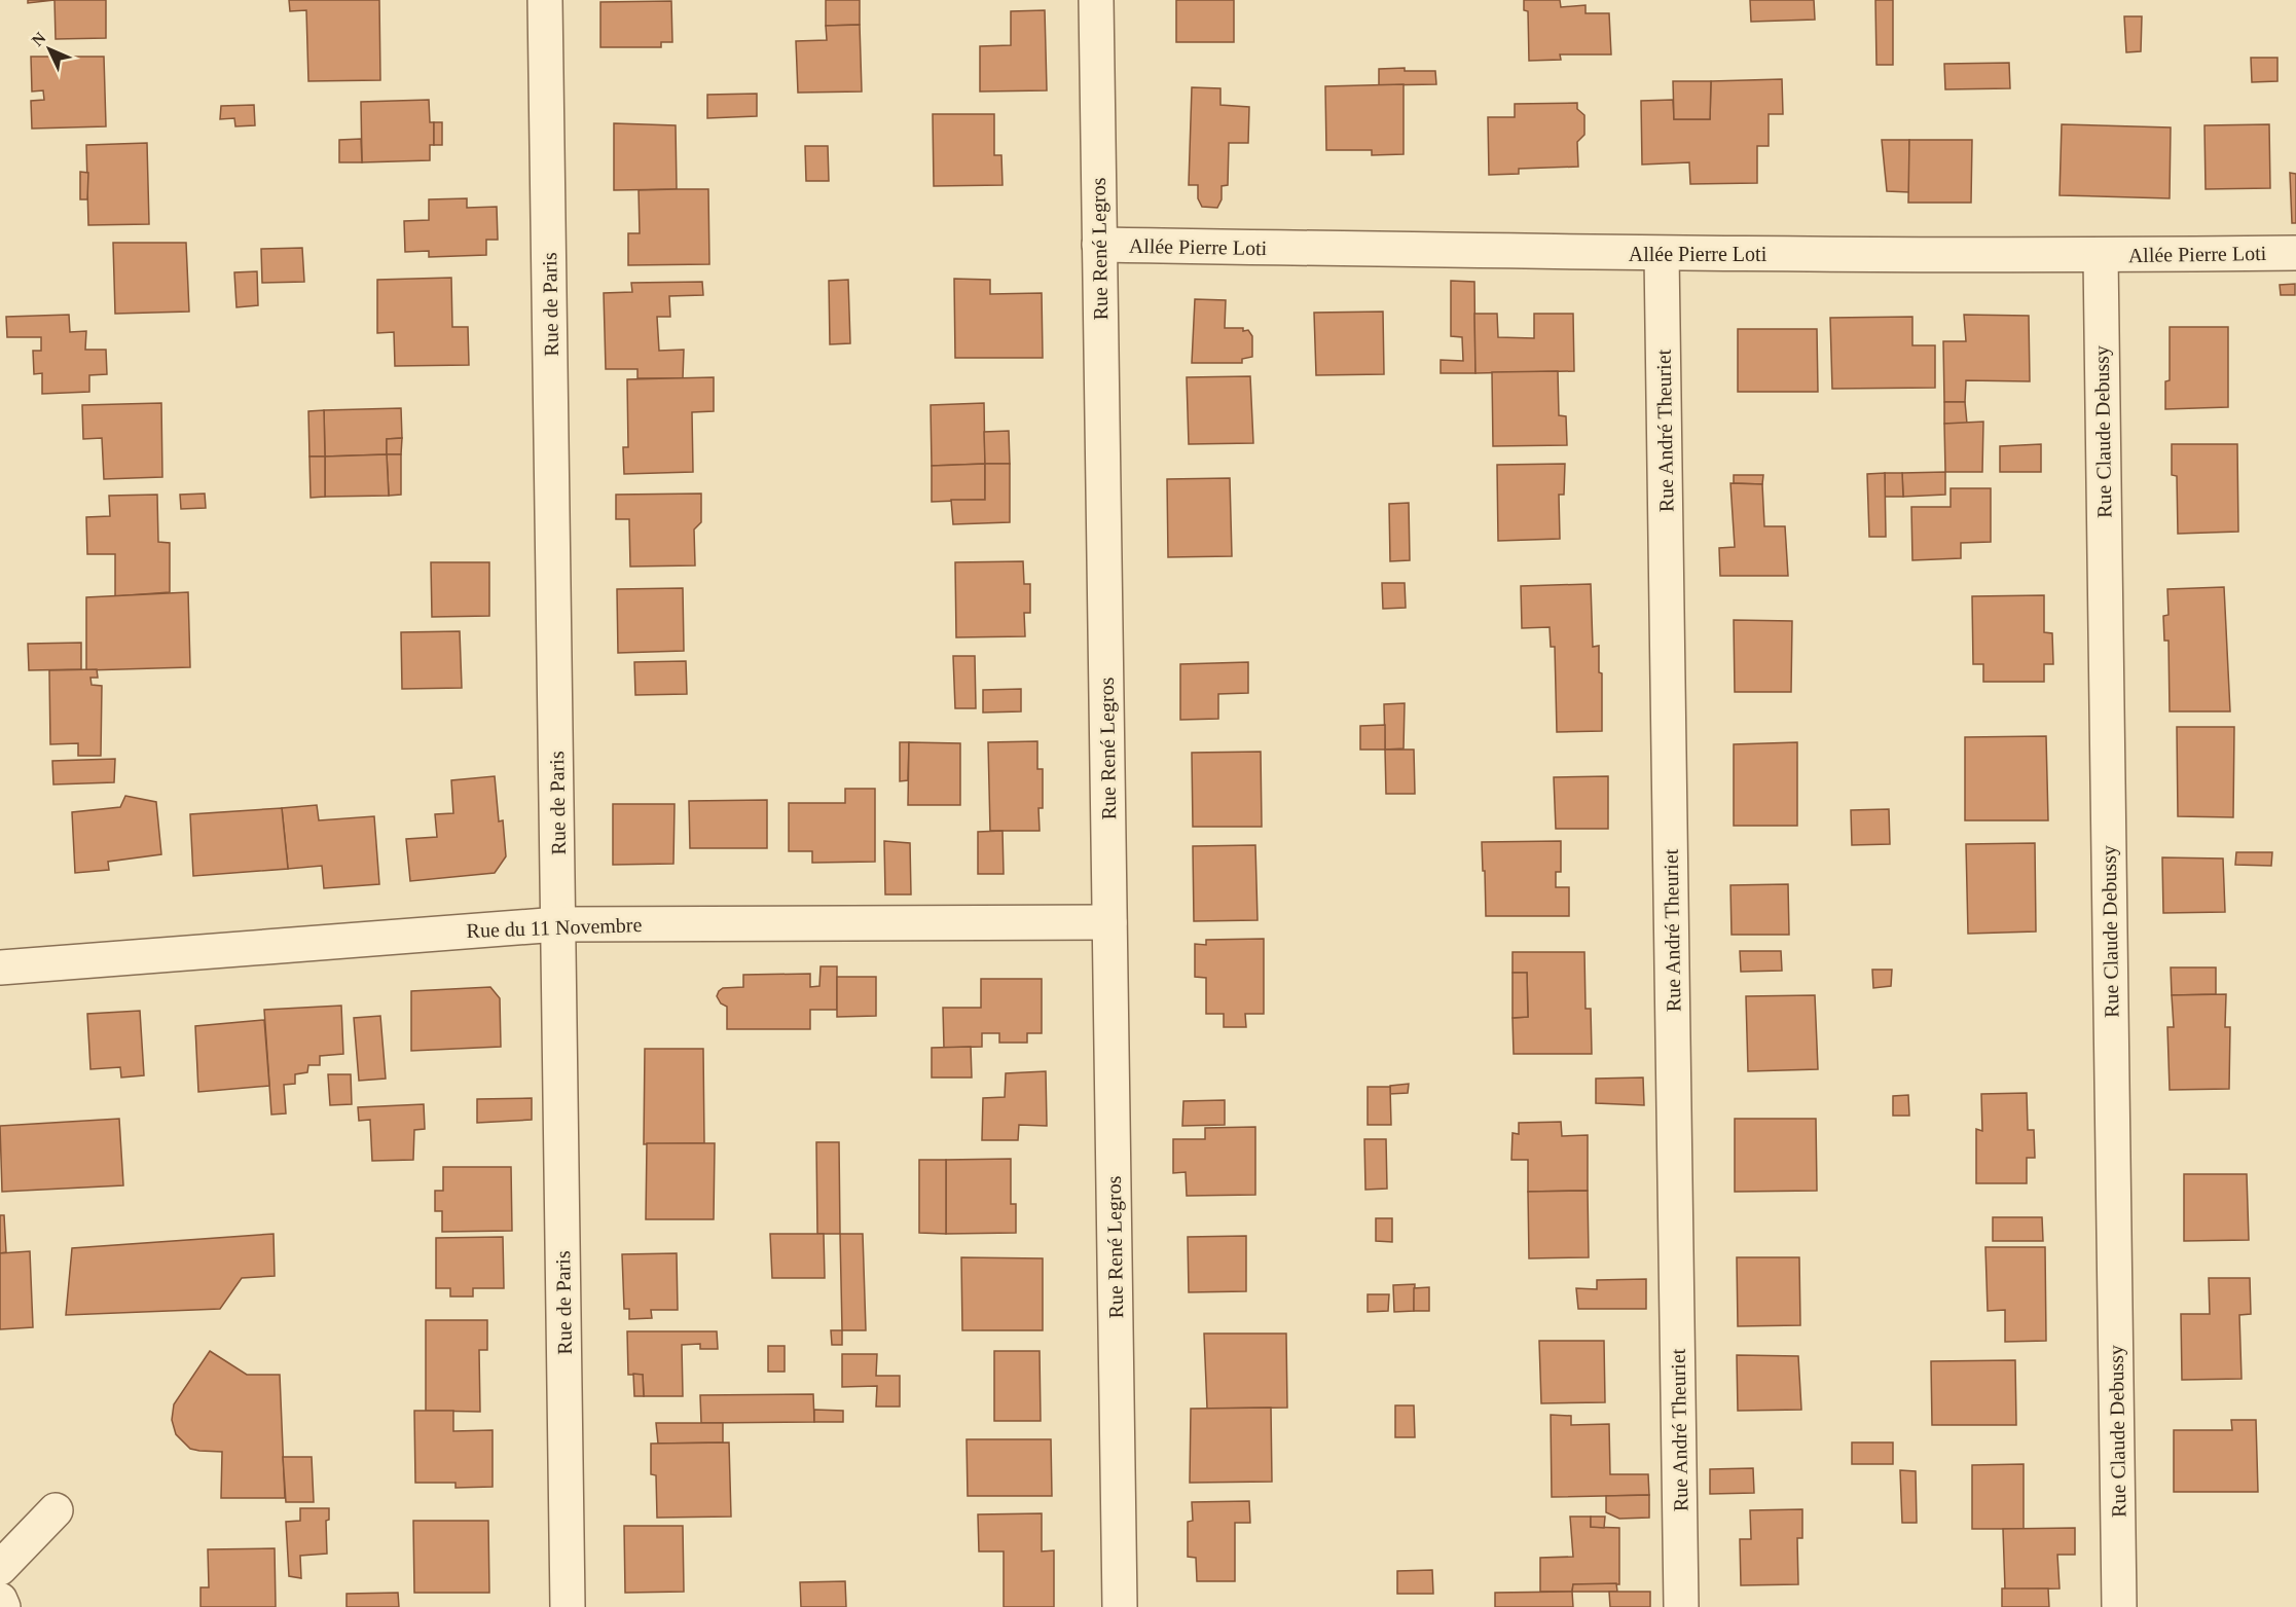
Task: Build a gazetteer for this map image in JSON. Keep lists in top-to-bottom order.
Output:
{
  "streets": {
    "street": [
      "Allée Pierre Loti",
      "Rue René Legros",
      "Rue de Paris",
      "Rue André Theuriet",
      "Rue Claude Debussy",
      "Rue du 11 Novembre"
    ]
  },
  "crossings": [
    ["Allée Pierre Loti", "Rue René Legros"],
    ["Allée Pierre Loti", "Rue André Theuriet"],
    ["Allée Pierre Loti", "Rue Claude Debussy"],
    ["Rue René Legros", "Rue du 11 Novembre"],
    ["Rue de Paris", "Rue du 11 Novembre"]
  ],
  "north": "top left"
}
